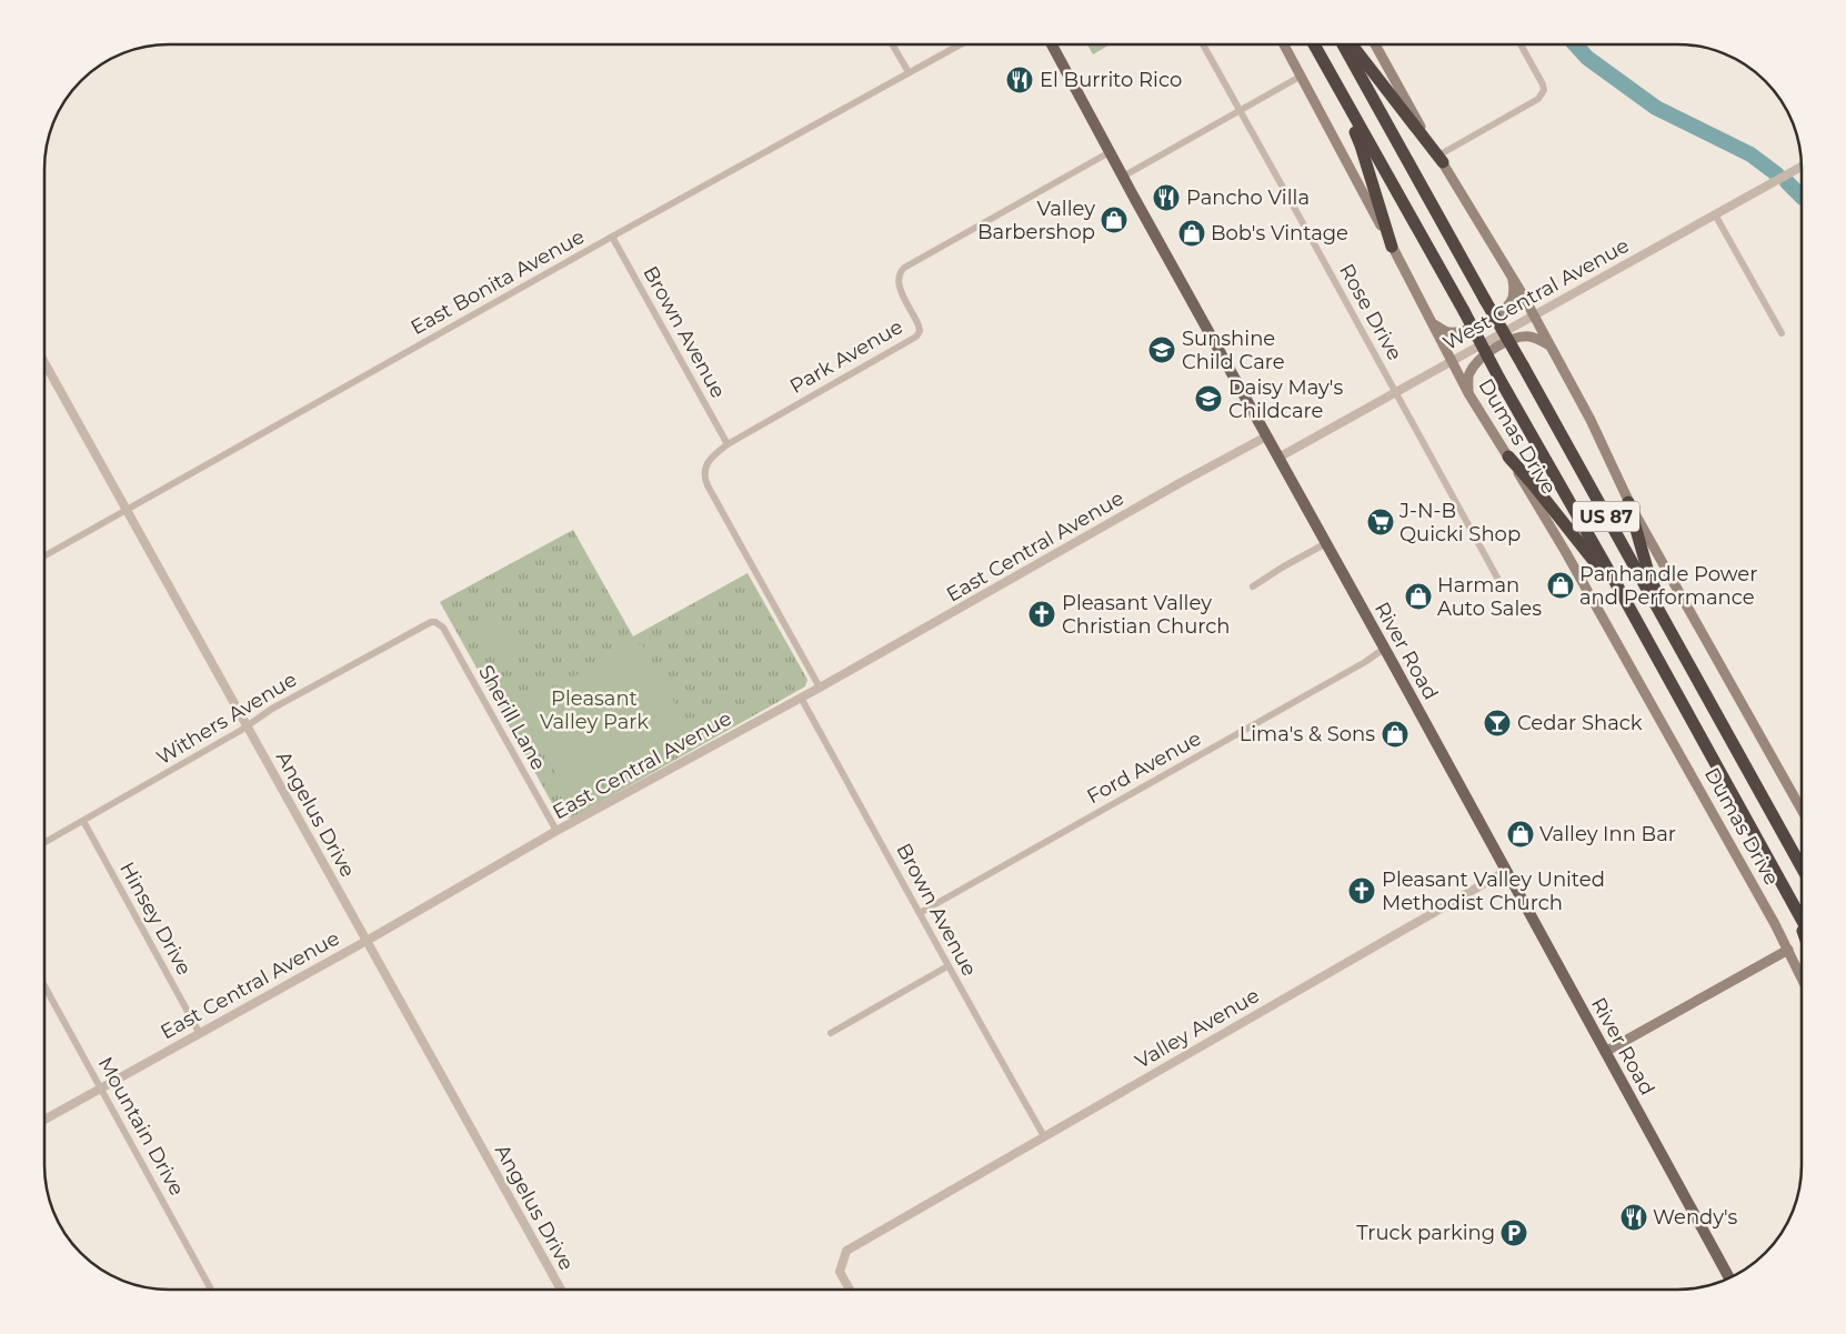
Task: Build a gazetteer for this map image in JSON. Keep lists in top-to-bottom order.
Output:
{
  "streets": {
    "highway": ["US 87"],
    "main road": ["Dumas Drive", "River Road"],
    "street": [
      "East Bonita Avenue",
      "West Central Avenue",
      "Rose Drive",
      "Brown Avenue",
      "Park Avenue",
      "East Central Avenue",
      "Sherill Lane",
      "Withers Avenue",
      "Ford Avenue",
      "Angelus Drive",
      "Hinsey Drive",
      "Valley Avenue",
      "Mountain Drive"
    ]
  },
  "crossings": [
    ["East Bonita Avenue", "Brown Avenue"],
    ["East Bonita Avenue", "Angelus Drive"],
    ["West Central Avenue", "Rose Drive"],
    ["West Central Avenue", "Dumas Drive"],
    ["West Central Avenue", "River Road"],
    ["Brown Avenue", "Park Avenue"],
    ["Brown Avenue", "East Central Avenue"],
    ["Brown Avenue", "Ford Avenue"],
    ["Brown Avenue", "Valley Avenue"],
    ["Park Avenue", "East Central Avenue"],
    ["Park Avenue", "River Road"],
    ["East Central Avenue", "River Road"],
    ["East Central Avenue", "Sherill Lane"],
    ["East Central Avenue", "Angelus Drive"],
    ["East Central Avenue", "Hinsey Drive"],
    ["East Central Avenue", "Mountain Drive"],
    ["River Road", "Ford Avenue"],
    ["River Road", "Valley Avenue"],
    ["Sherill Lane", "Withers Avenue"],
    ["Withers Avenue", "Angelus Drive"],
    ["Withers Avenue", "Hinsey Drive"]
  ],
  "parks": ["Pleasant Valley Park"],
  "places": {
    "restaurant": ["El Burrito Rico", "Pancho Villa", "Wendy's"],
    "shop": [
      "Valley Barbershop",
      "Bob's Vintage",
      "Panhandle Power and Performance",
      "Harman Auto Sales",
      "Lima's & Sons",
      "Valley Inn Bar"
    ],
    "school or university": ["Sunshine Child Care", "Daisy May's Childcare"],
    "supermarket": ["J-N-B Quicki Shop"],
    "church": ["Pleasant Valley Christian Church", "Pleasant Valley United Methodist Church"],
    "bar": ["Cedar Shack"],
    "parking": ["Truck parking"]
  }
}
